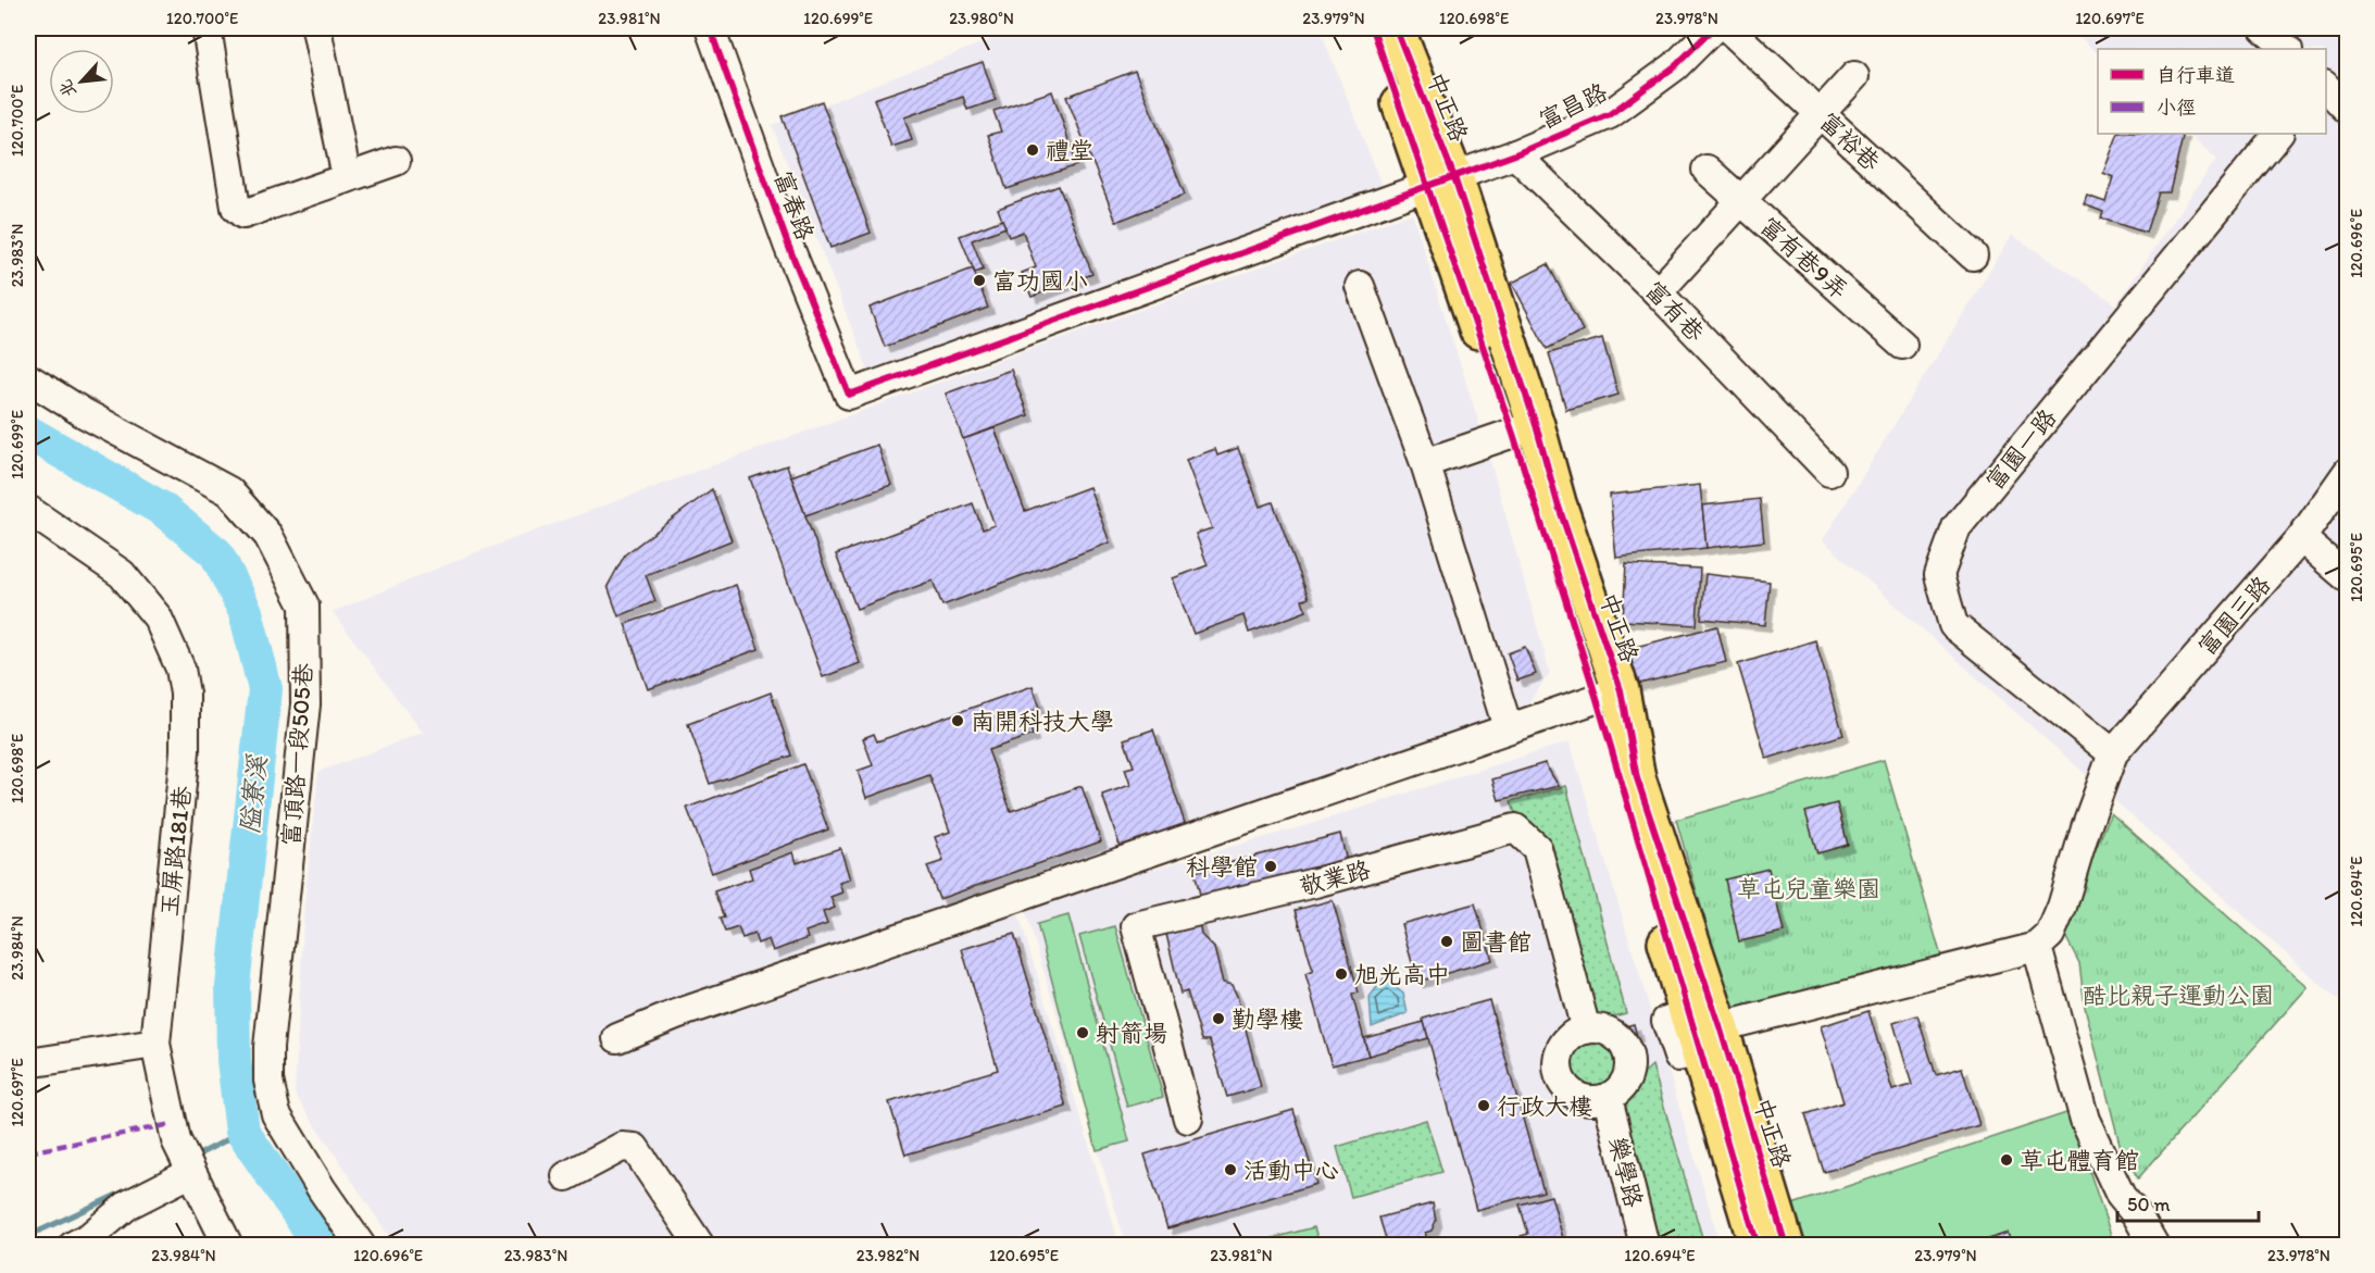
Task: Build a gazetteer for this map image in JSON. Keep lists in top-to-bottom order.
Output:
{
  "streets": {
    "main road": ["中正路"],
    "street": [
      "富昌路",
      "富裕巷",
      "富春路",
      "富有巷9弄",
      "富有巷",
      "富園一路",
      "富園三路",
      "富頂路一段505巷",
      "玉屏路181巷",
      "敬業路",
      "樂學路"
    ]
  },
  "crossings": [
    ["富昌路", "中正路"],
    ["富昌路", "富春路"],
    ["富昌路", "富有巷"],
    ["富園一路", "富園三路"],
    ["敬業路", "樂學路"]
  ],
  "water": ["隘寮溪"],
  "parks": ["草屯兒童樂園", "酷比親子運動公園"],
  "places": [
    "禮堂",
    "富功國小",
    "南開科技大學",
    "科學館",
    "圖書館",
    "旭光高中",
    "勤學樓",
    "射箭場",
    "行政大樓",
    "草屯體育館",
    "活動中心"
  ],
  "legend": ["自行車道", "小徑"],
  "scale_bar": "50 m",
  "north": "bottom left",
  "coordinates": [
    "120.700°E",
    "23.981°N",
    "120.699°E",
    "23.980°N",
    "23.979°N",
    "120.698°E",
    "23.978°N",
    "120.697°E",
    "120.696°E",
    "23.983°N",
    "120.695°E",
    "120.694°E",
    "23.984°N",
    "23.982°N"
  ]
}
